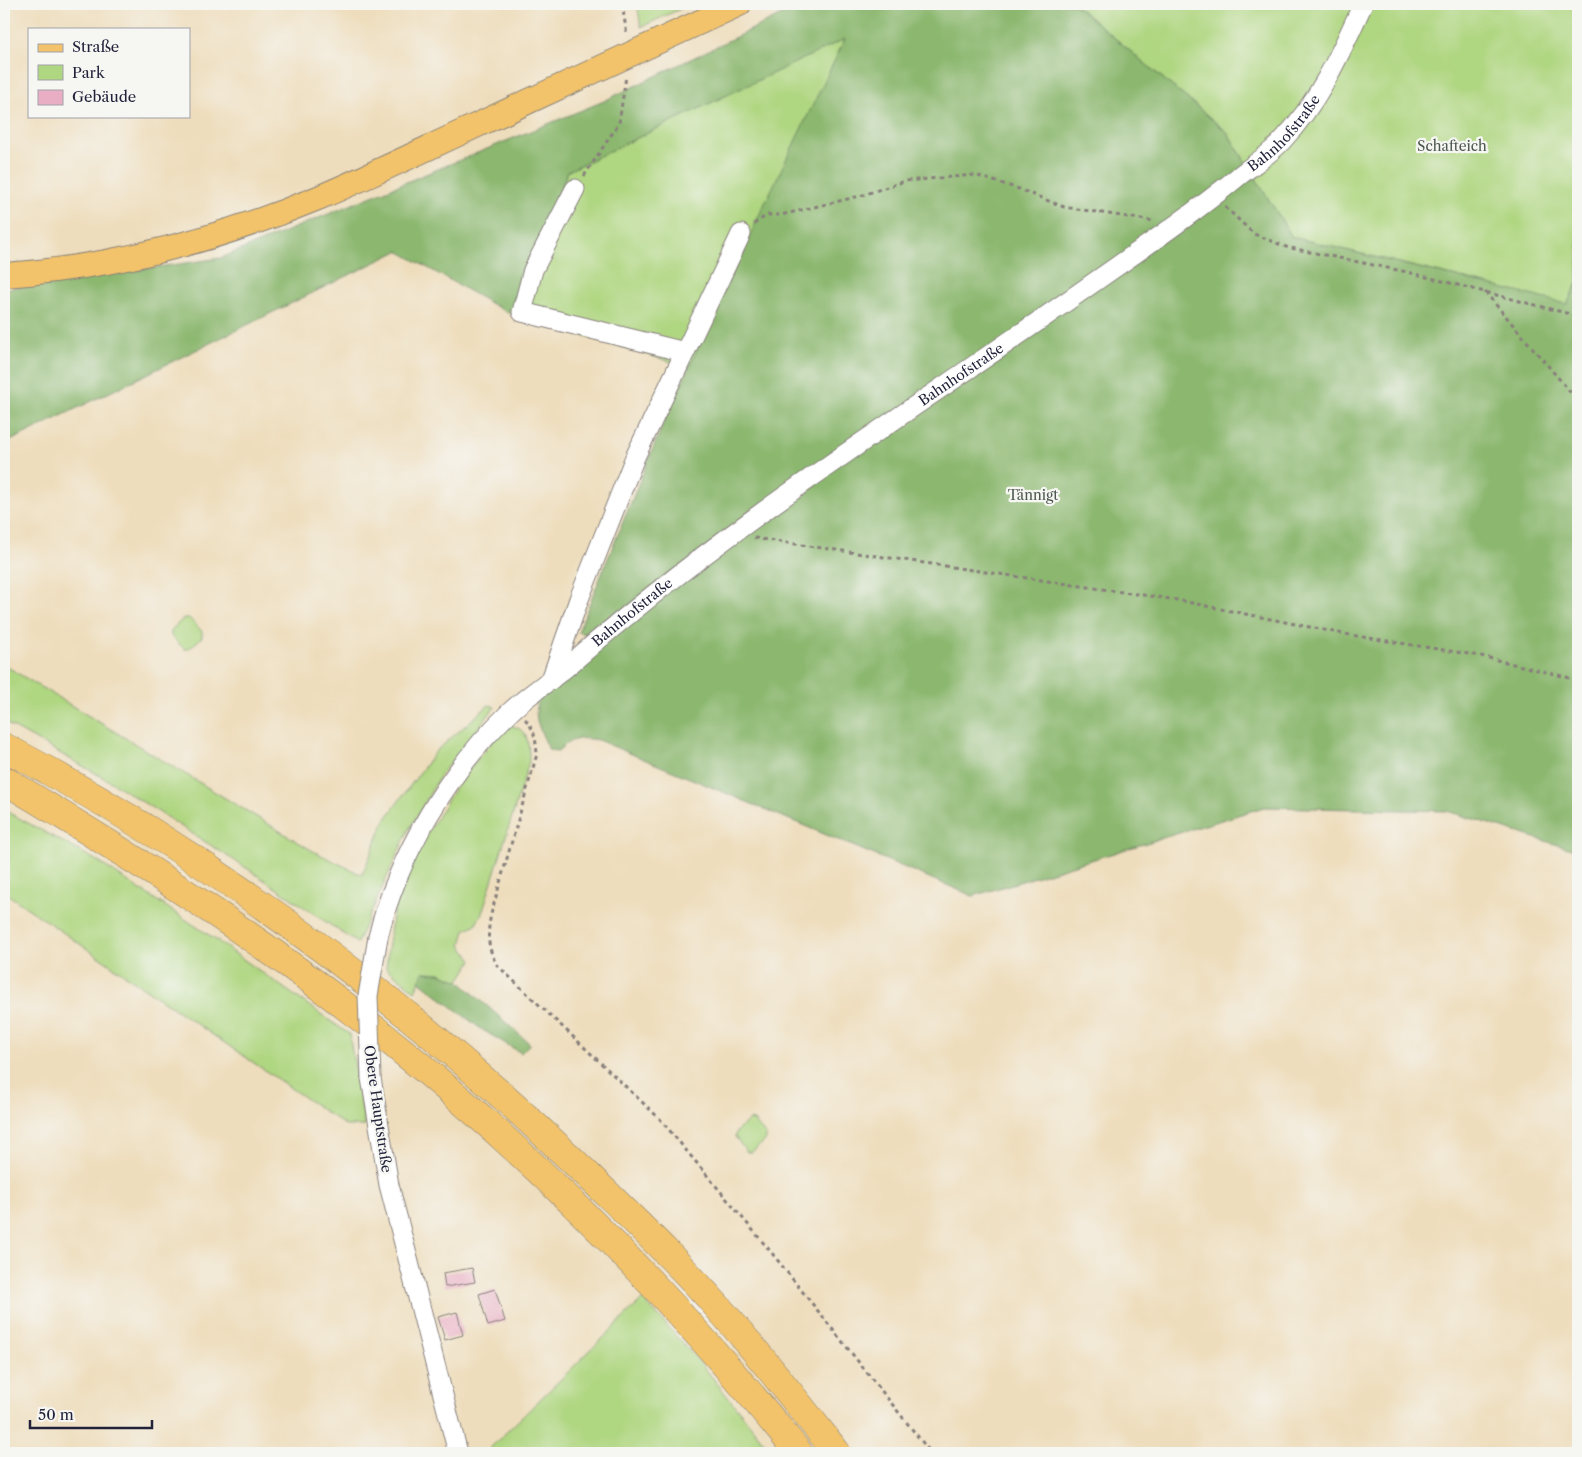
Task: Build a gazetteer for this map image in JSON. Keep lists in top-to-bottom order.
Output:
{
  "streets": {
    "street": ["Bahnhofstraße", "Obere Hauptstraße"]
  },
  "crossings": [
    ["Bahnhofstraße", "Obere Hauptstraße"]
  ],
  "parks": ["Schafteich", "Tännigt"],
  "legend": ["Straße", "Park", "Gebäude"],
  "scale_bar": "50 m"
}
